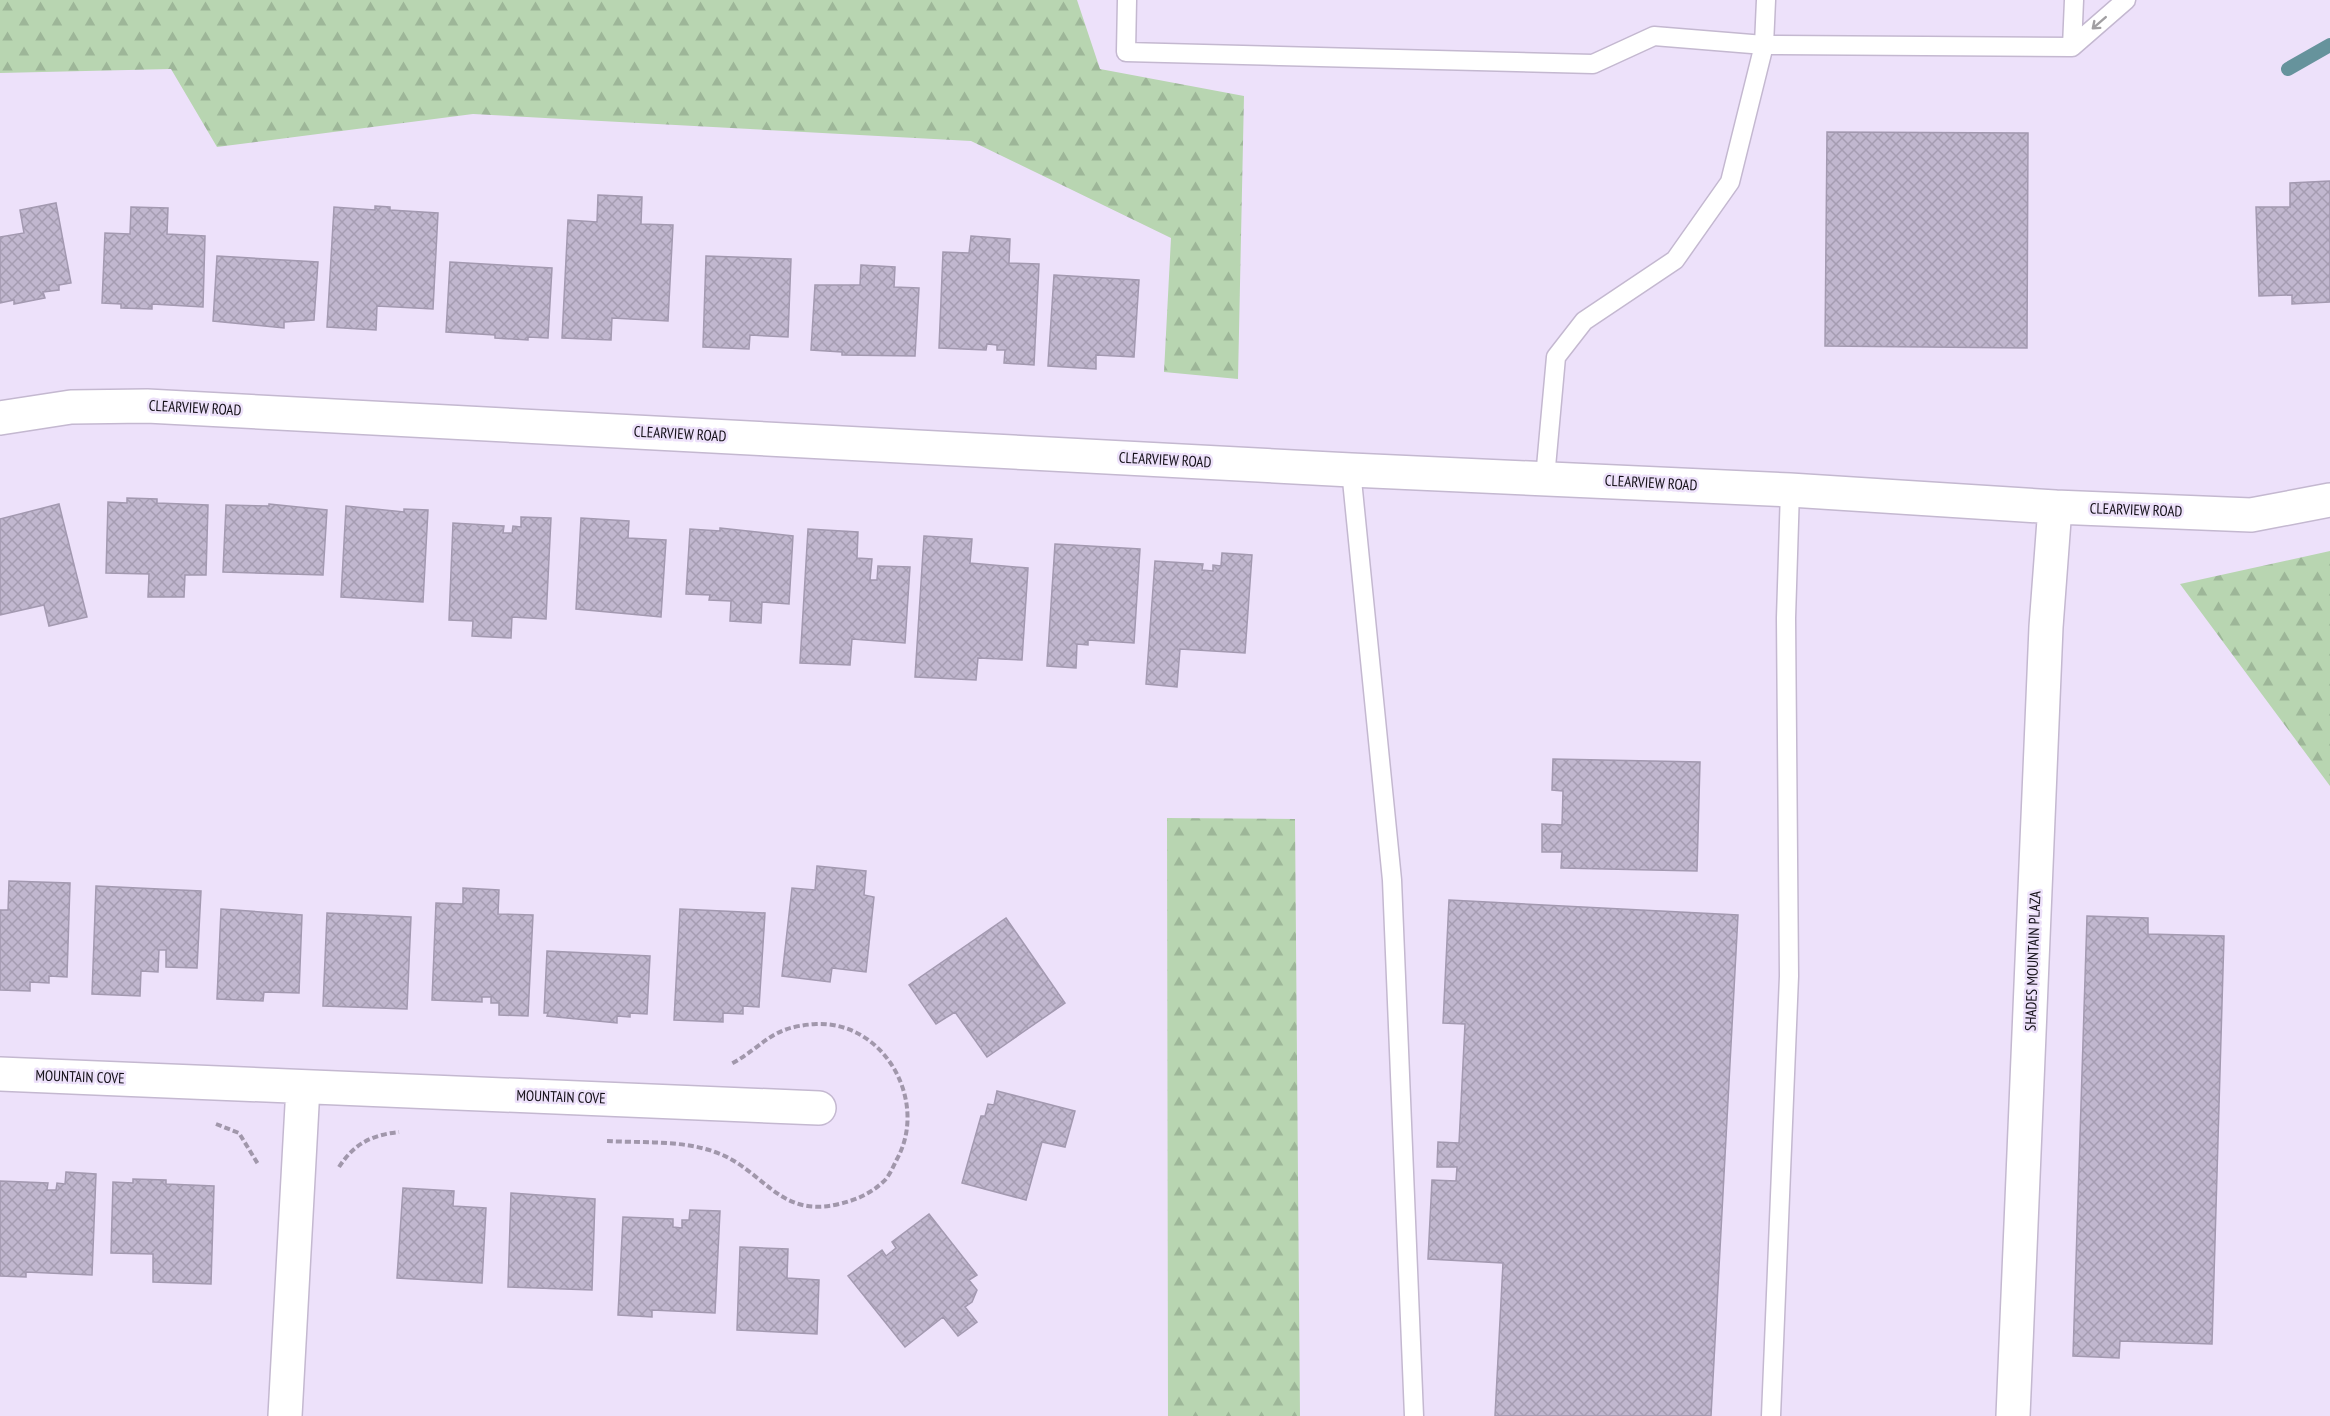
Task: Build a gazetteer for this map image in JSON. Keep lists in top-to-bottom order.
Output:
{
  "streets": {
    "street": ["CLEARVIEW ROAD", "SHADES MOUNTAIN PLAZA", "MOUNTAIN COVE"]
  },
  "crossings": [
    ["CLEARVIEW ROAD", "SHADES MOUNTAIN PLAZA"]
  ]
}
